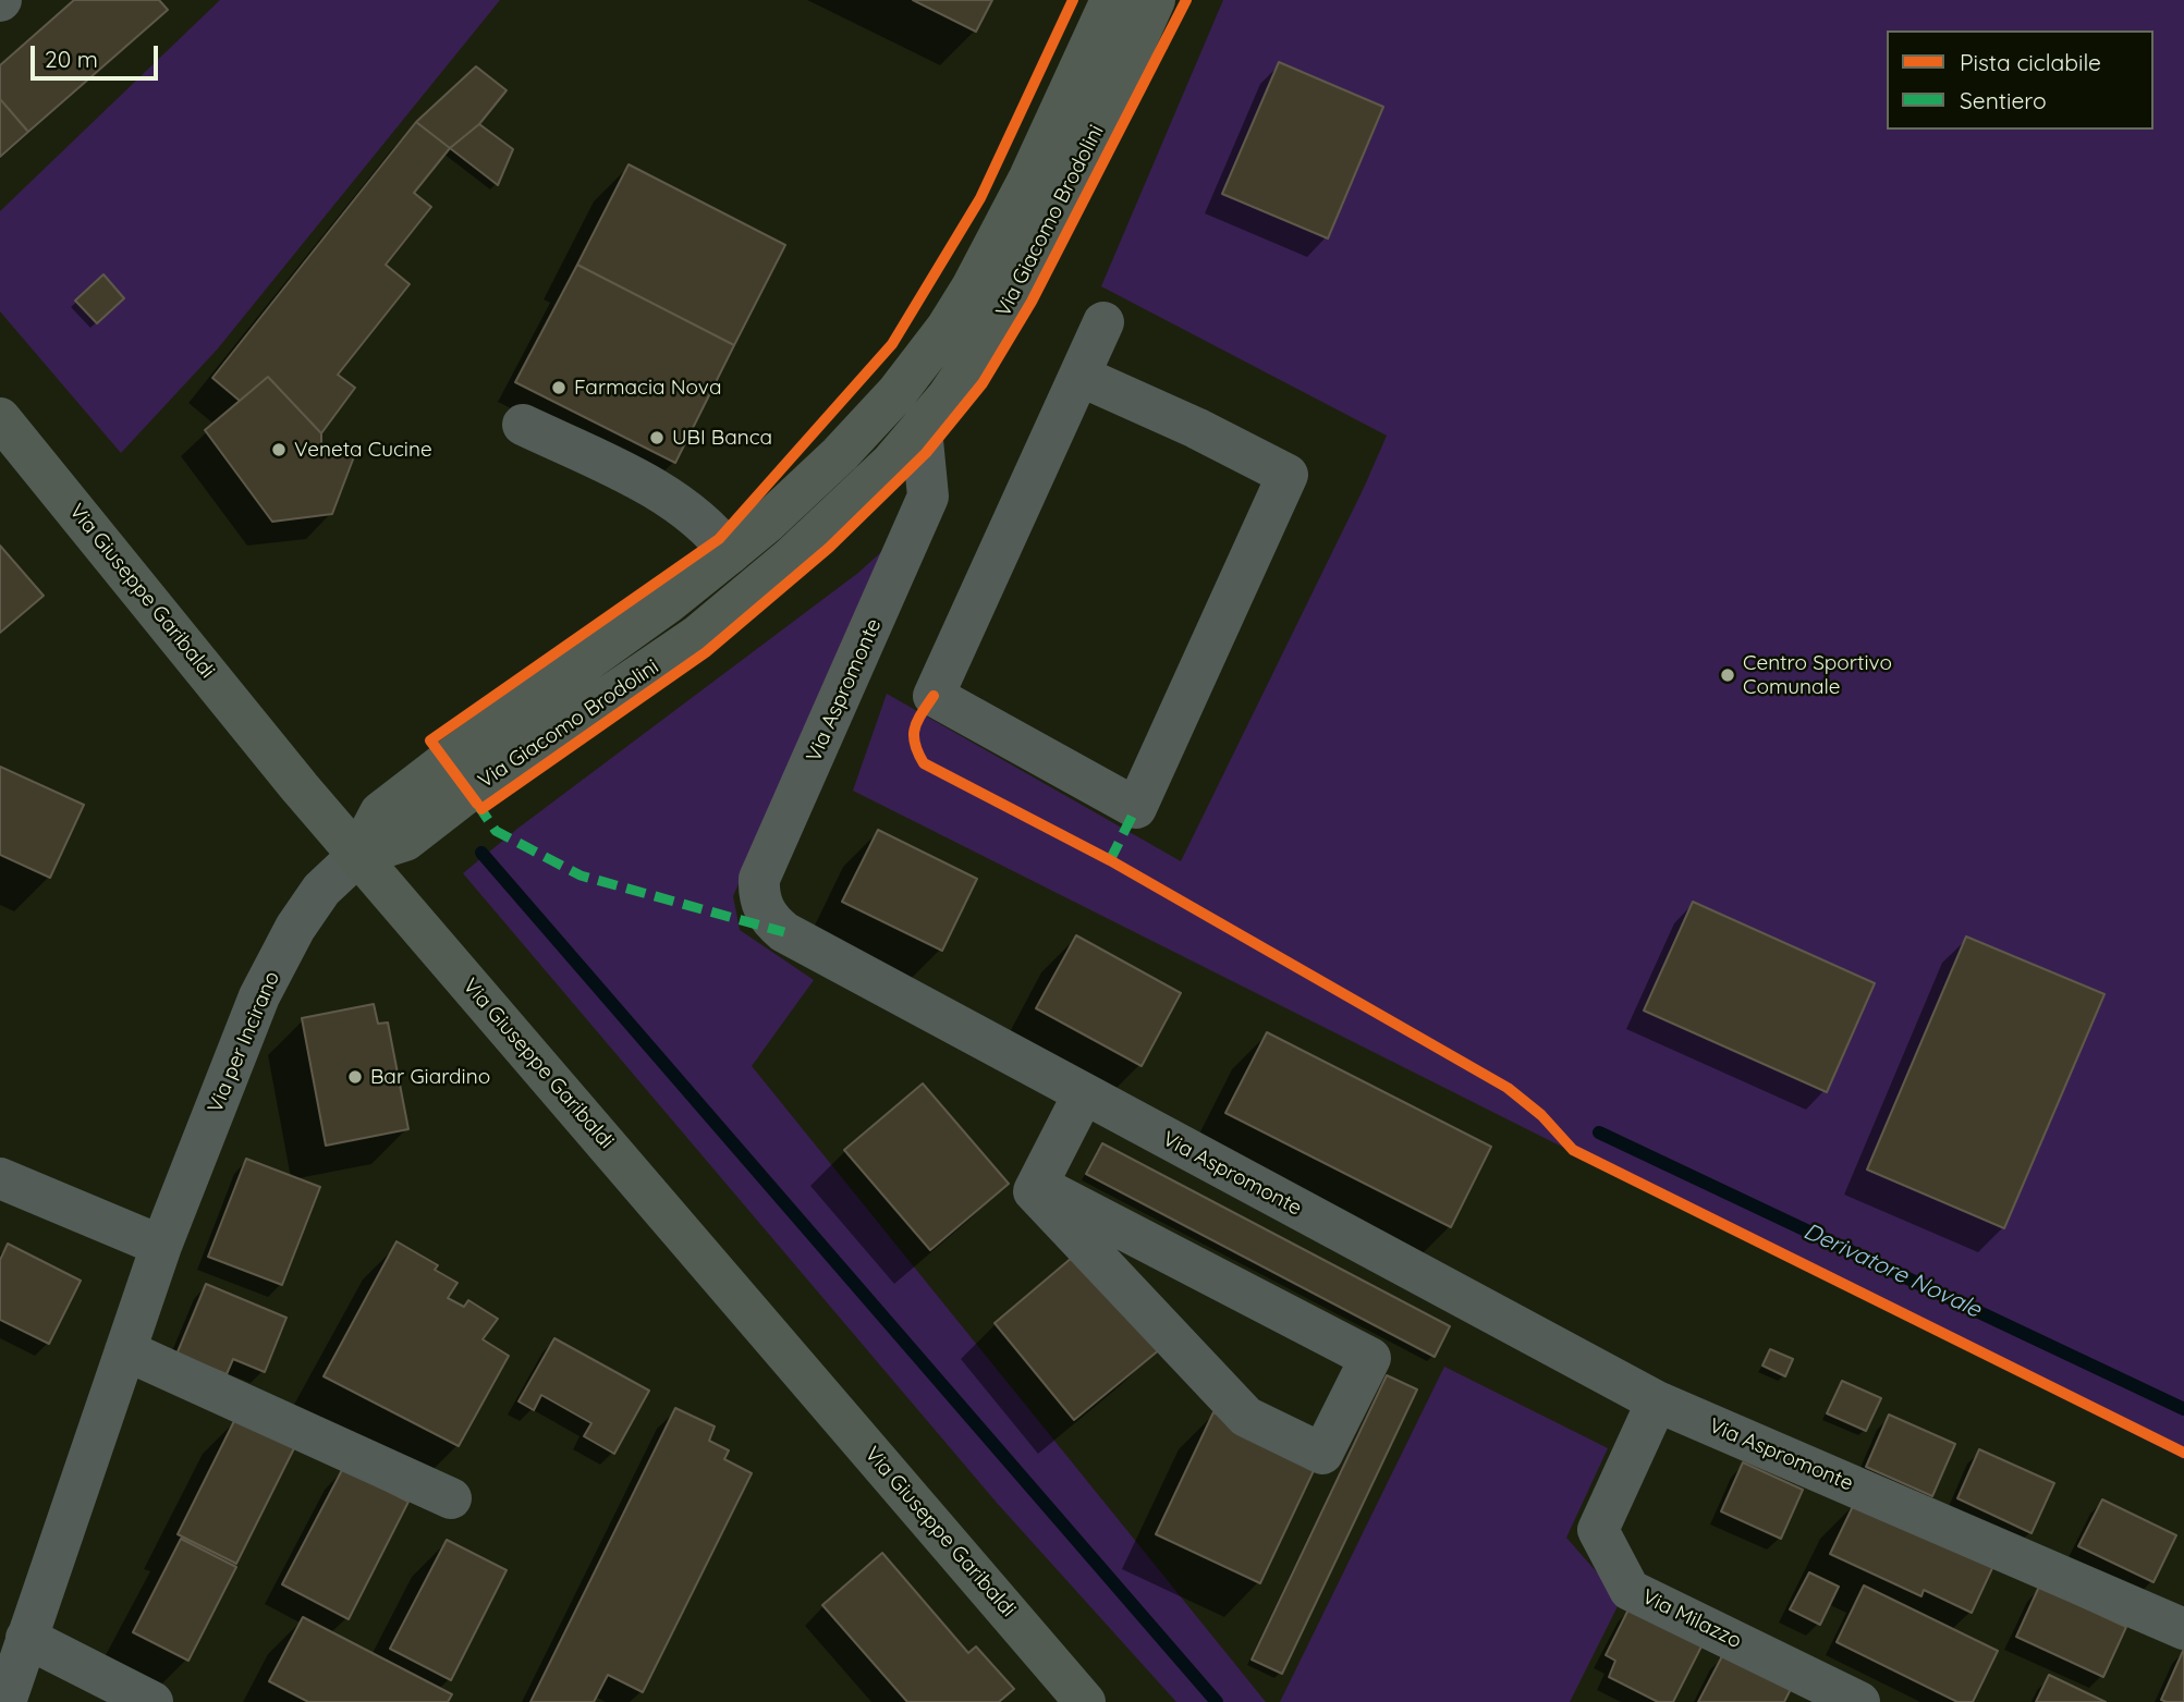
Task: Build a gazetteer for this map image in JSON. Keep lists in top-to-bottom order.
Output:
{
  "streets": {
    "main road": ["Via Giacomo Brodolini", "Via Giuseppe Garibaldi"],
    "street": ["Via Aspromonte", "Via per Incirano", "Via Milazzo"]
  },
  "crossings": [
    ["Via Giacomo Brodolini", "Via Giuseppe Garibaldi"],
    ["Via Giacomo Brodolini", "Via Aspromonte"],
    ["Via Giacomo Brodolini", "Via per Incirano"],
    ["Via Giuseppe Garibaldi", "Via per Incirano"],
    ["Via Aspromonte", "Via Milazzo"]
  ],
  "water": ["Derivatore Novale"],
  "places": [
    "Farmacia Nova",
    "UBI Banca",
    "Veneta Cucine",
    "Centro Sportivo Comunale",
    "Bar Giardino"
  ],
  "legend": ["Pista ciclabile", "Sentiero"],
  "scale_bar": "20 m"
}
